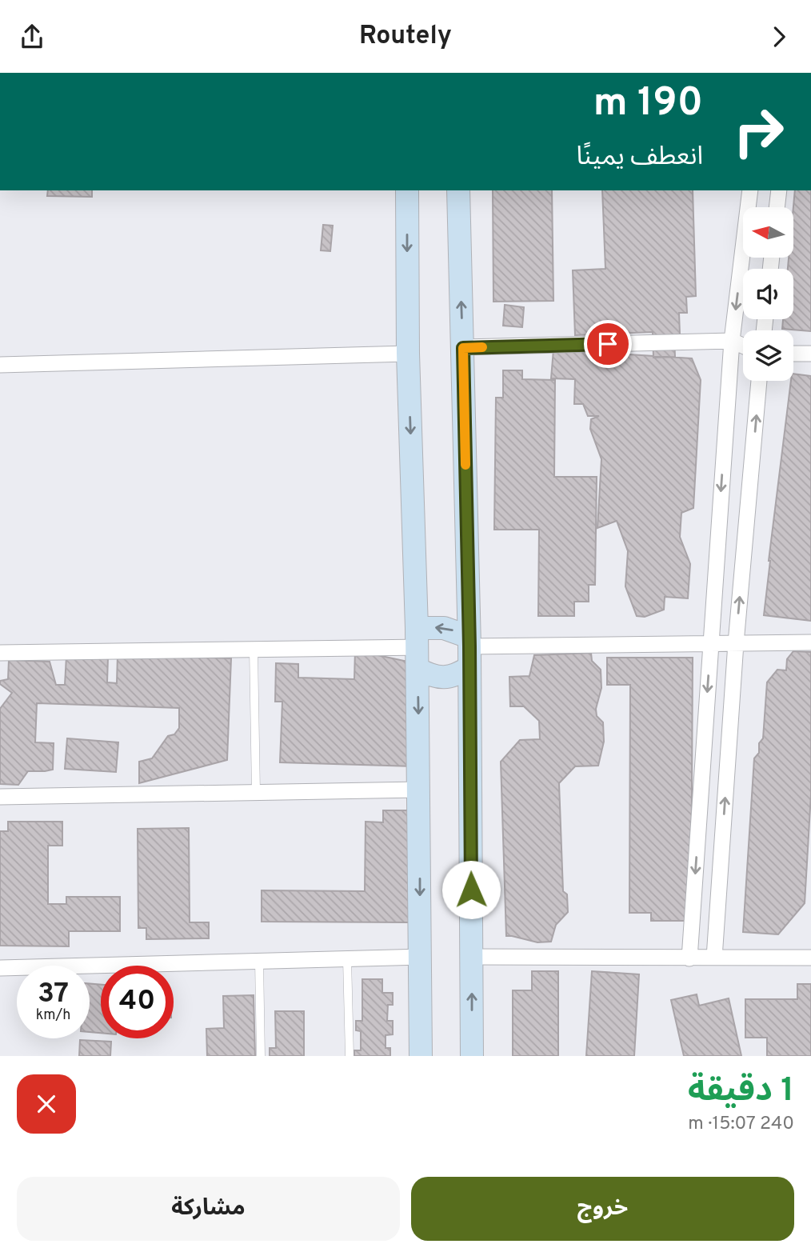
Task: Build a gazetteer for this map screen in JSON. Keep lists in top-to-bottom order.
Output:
{
  "north": "left",
  "page": {
    "header": "Routely",
    "turn": ["190 m", "انعطف يمينًا"],
    "speed": "37 km/h",
    "limit": "40",
    "heading": ["1 دقيقة", "240 m · 15:07"],
    "buttons": ["خروج", "مشاركة"]
  }
}
